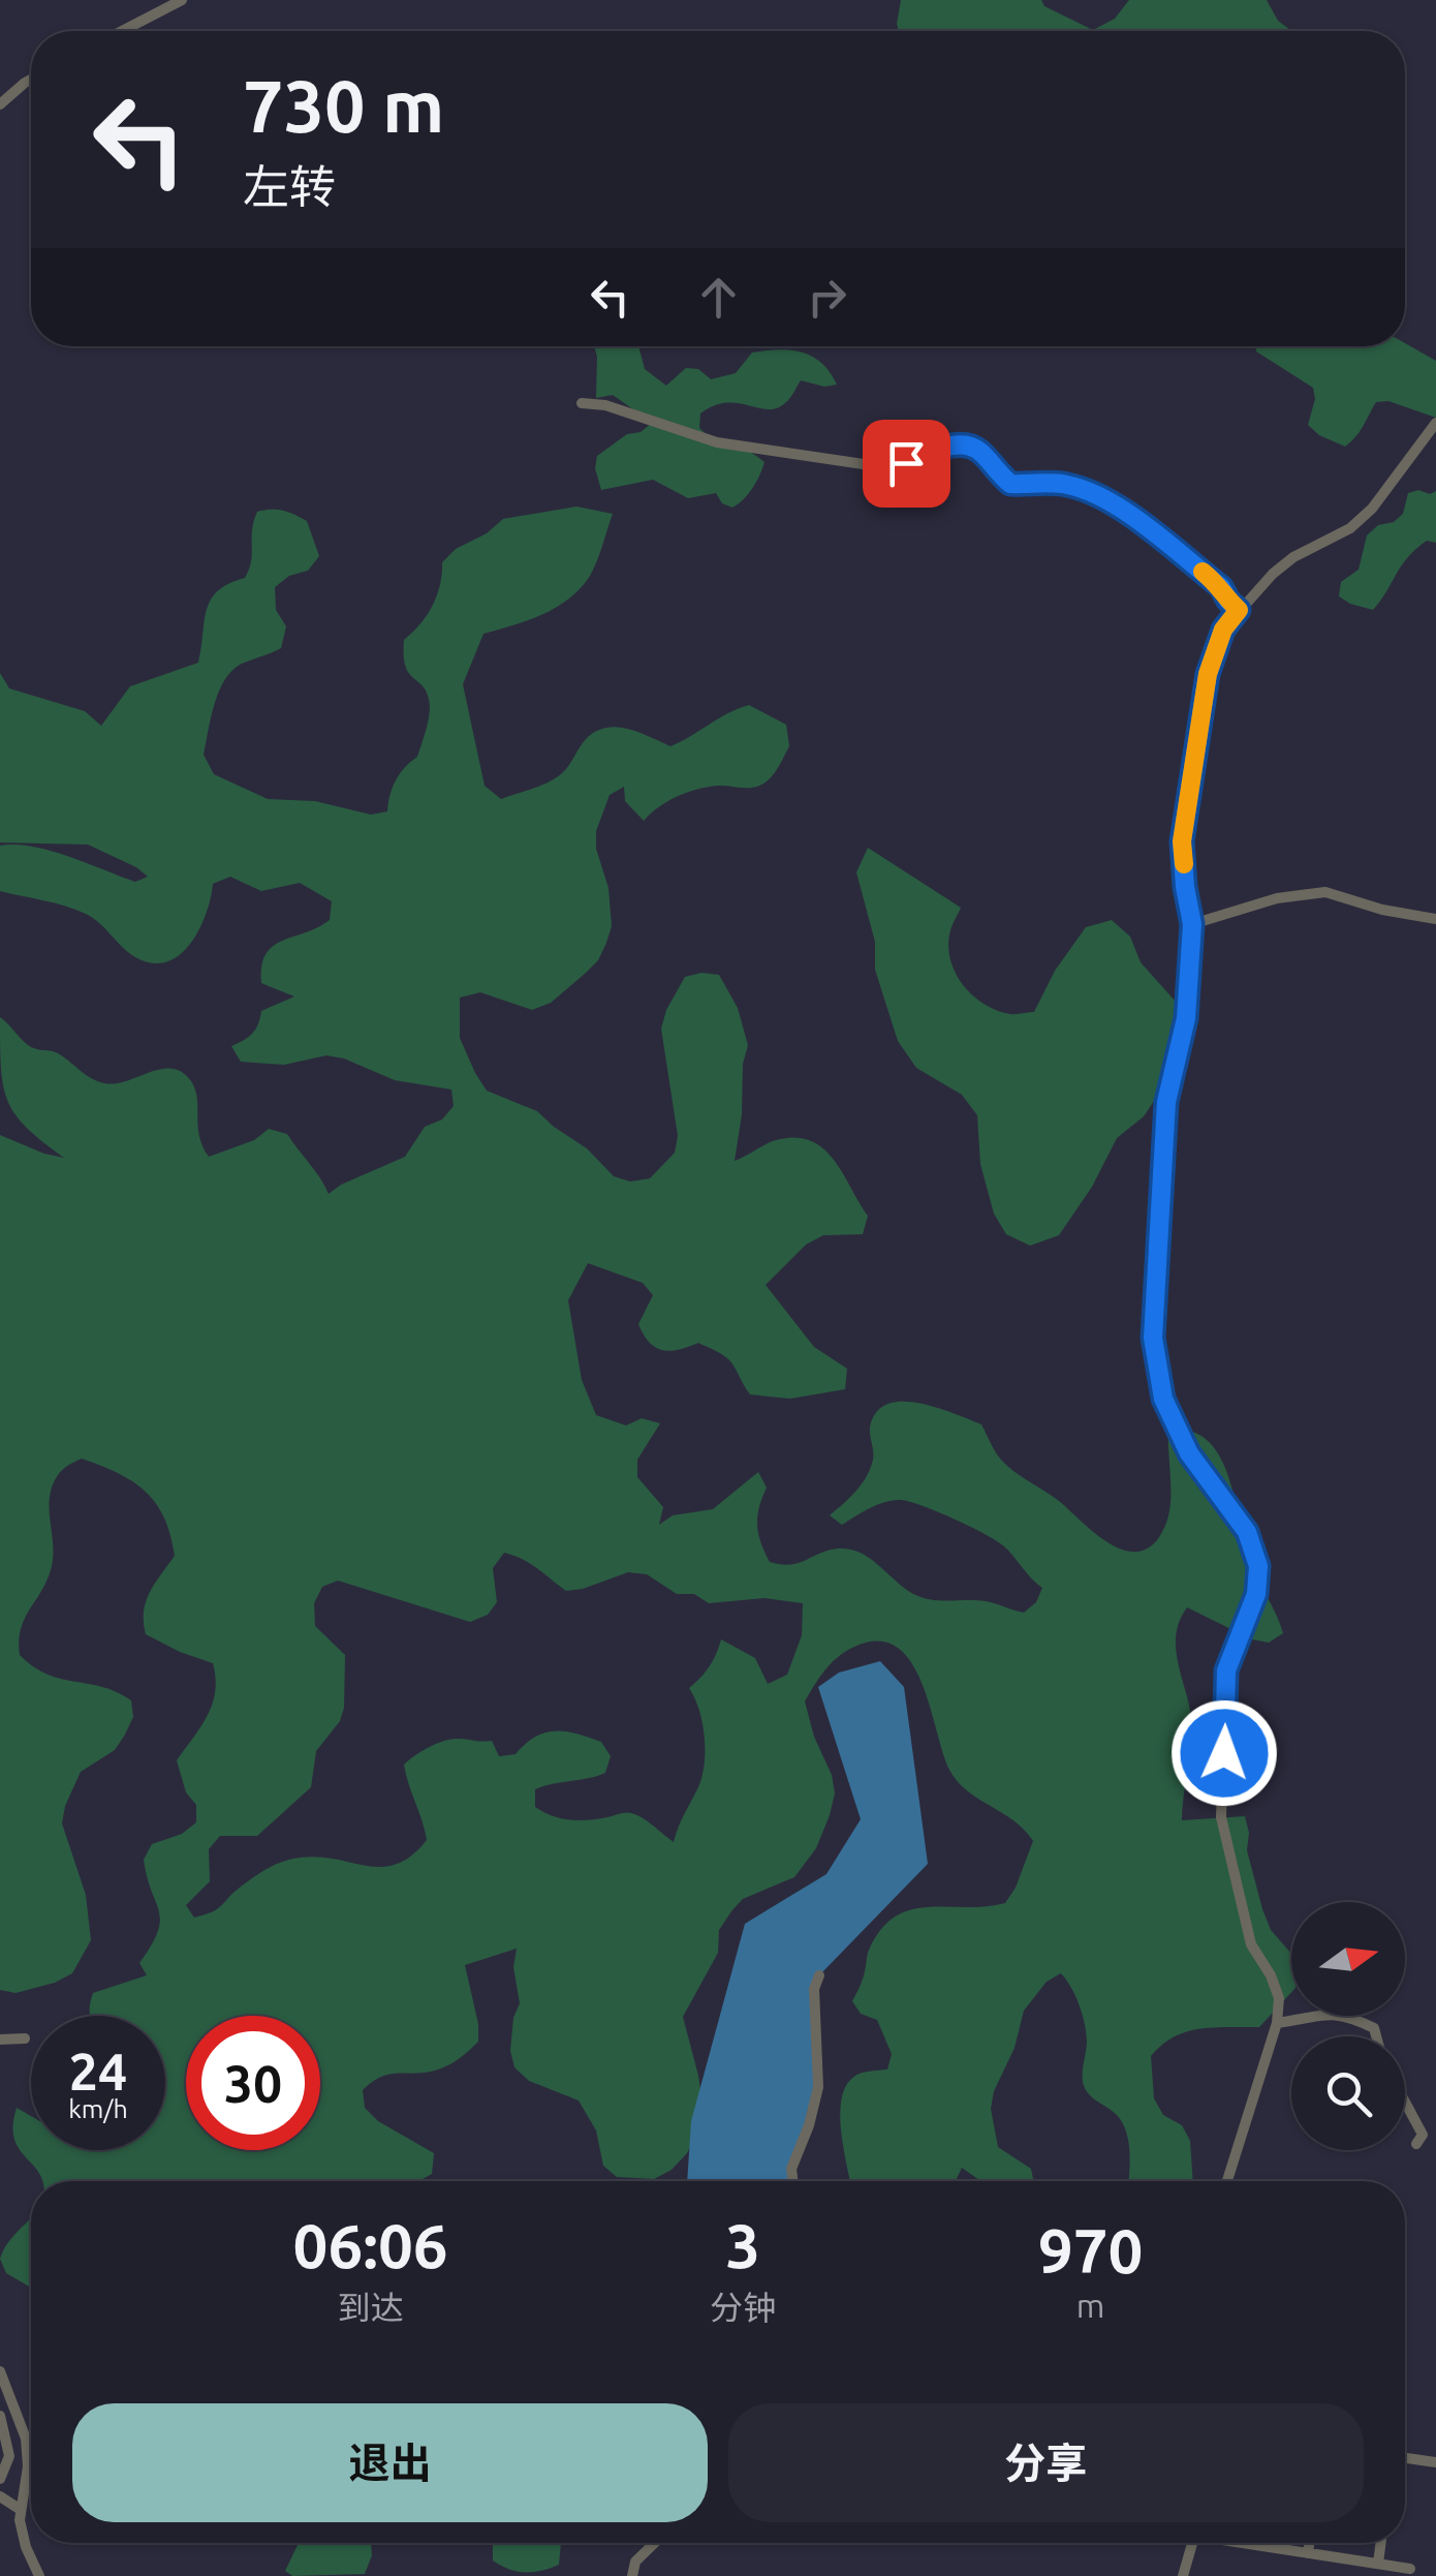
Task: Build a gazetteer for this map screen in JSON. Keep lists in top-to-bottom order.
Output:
{
  "north": "right",
  "page": {
    "turn": ["730 m", "左转"],
    "speed": "24 km/h",
    "limit": "30",
    "eta": [
      "06:06",
      "到达",
      "3",
      "分钟",
      "970",
      "m"
    ],
    "buttons": ["退出", "分享"]
  }
}
